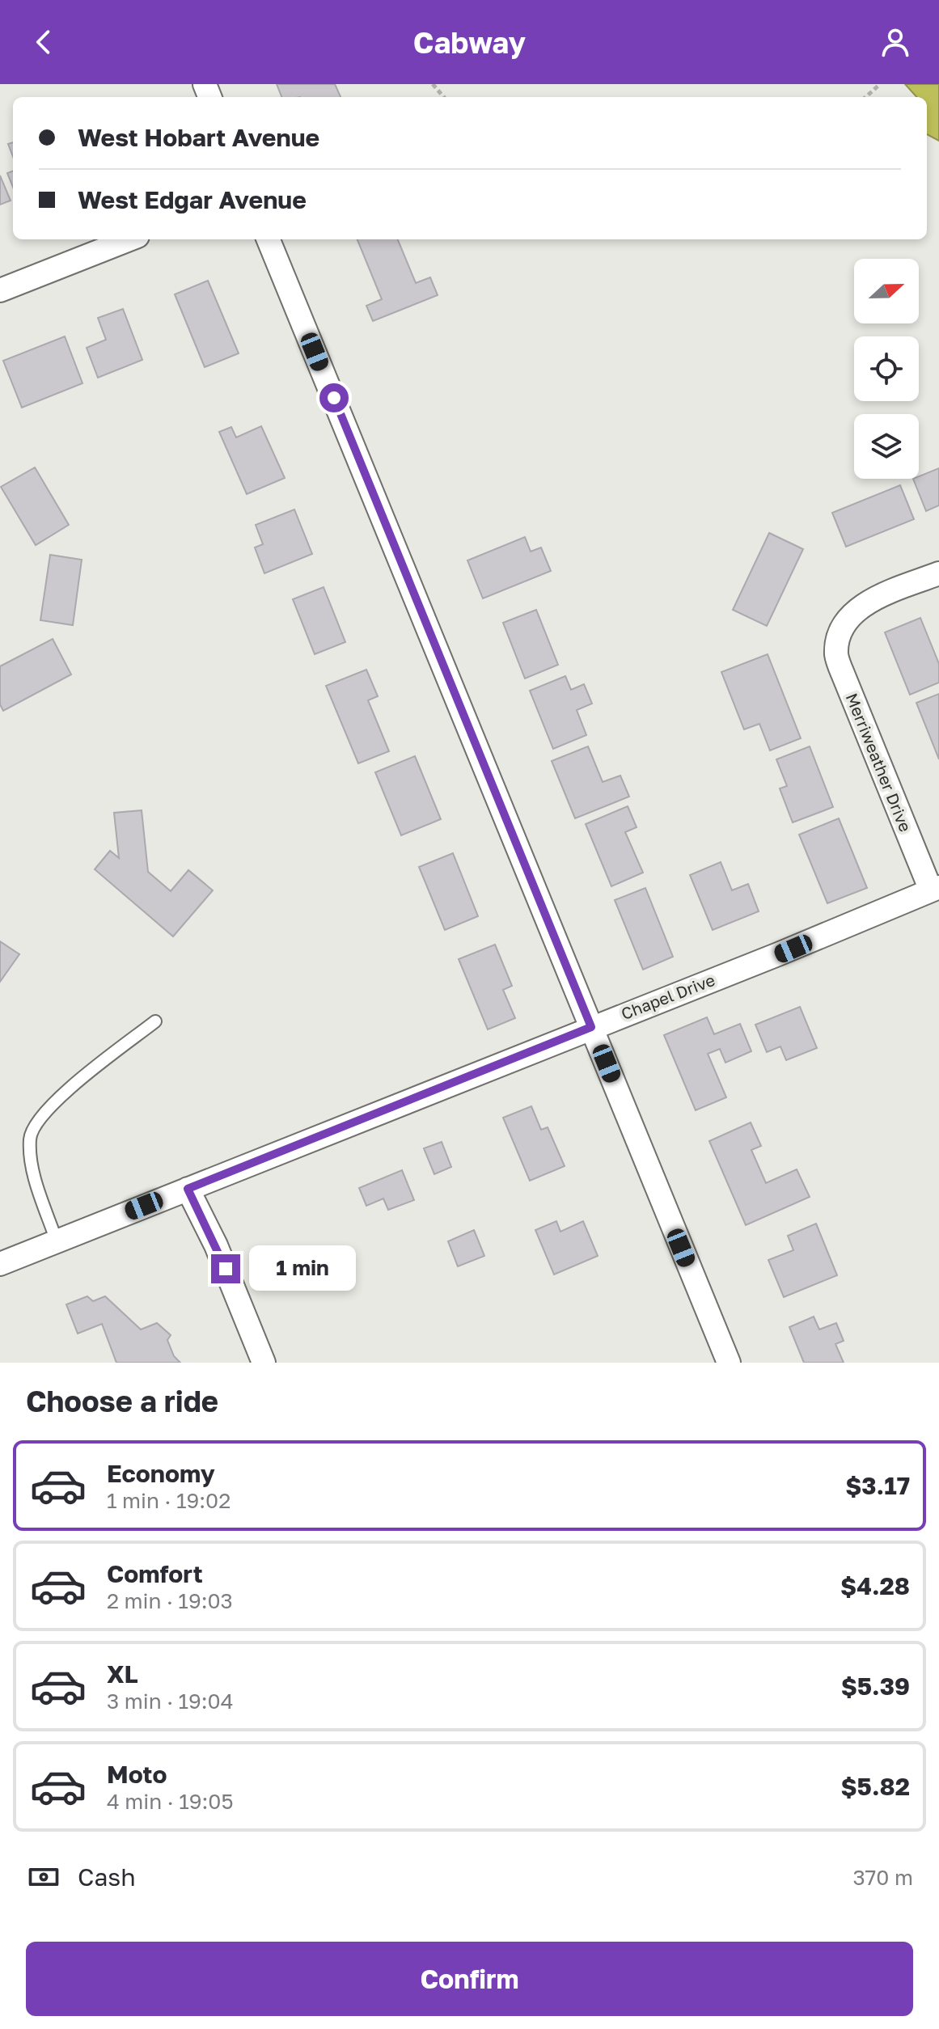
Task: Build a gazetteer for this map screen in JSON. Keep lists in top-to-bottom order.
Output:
{
  "streets": {
    "street": ["Merriweather Drive", "Chapel Drive"]
  },
  "crossings": [
    ["Merriweather Drive", "Chapel Drive"]
  ],
  "north": "right",
  "page": {
    "header": "Cabway",
    "banner": ["West Hobart Avenue", "West Edgar Avenue"],
    "bubble": "1 min",
    "heading": "Choose a ride",
    "list": [
      {
        "name": "Economy",
        "note": "1 min · 19:02",
        "value": "$3.17"
      },
      {
        "name": "Comfort",
        "note": "2 min · 19:03",
        "value": "$4.28"
      },
      {
        "name": "XL",
        "note": "3 min · 19:04",
        "value": "$5.39"
      },
      {
        "name": "Moto",
        "note": "4 min · 19:05",
        "value": "$5.82"
      }
    ],
    "pay": ["Cash", "370 m"],
    "buttons": "Confirm"
  }
}
